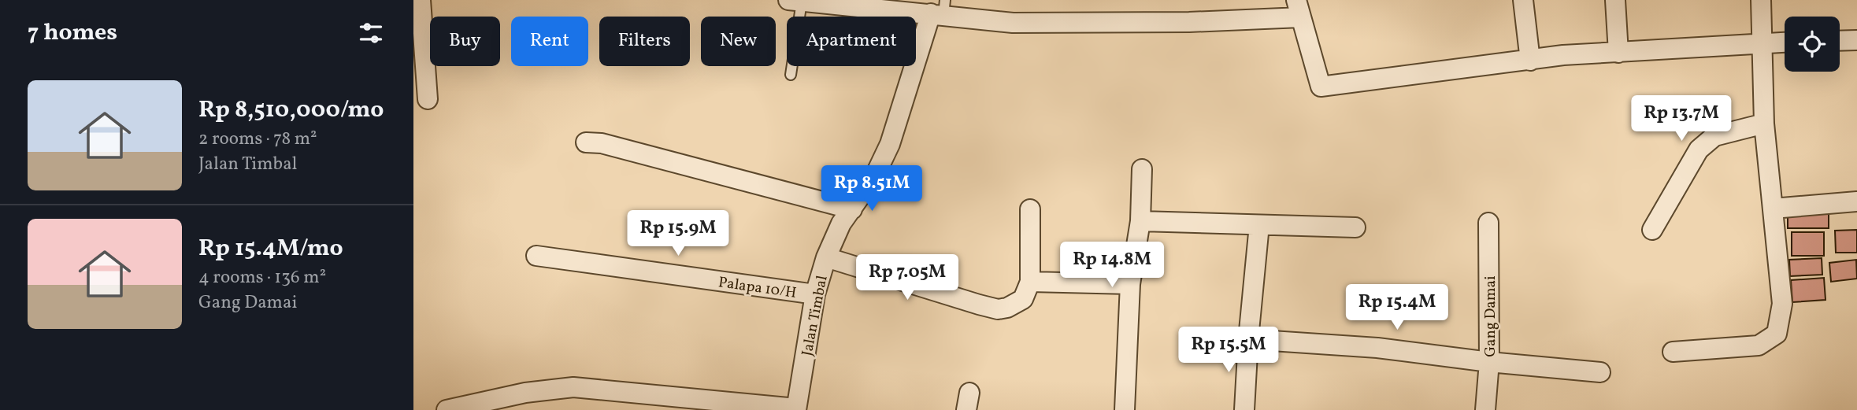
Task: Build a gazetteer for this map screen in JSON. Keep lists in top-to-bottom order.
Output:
{
  "streets": {
    "street": ["Palapa 10/H", "Jalan Timbal", "Gang Damai"]
  },
  "crossings": [
    ["Palapa 10/H", "Jalan Timbal"]
  ],
  "page": {
    "heading": "7 homes",
    "chip": [
      "Buy",
      "Rent",
      "Filters",
      "New",
      "Apartment"
    ],
    "list": [
      {
        "name": "Rp 8,510,000/mo",
        "note": "2 rooms · 78 m² · Jalan Timbal"
      },
      {
        "name": "Rp 15.4M/mo",
        "note": "4 rooms · 136 m² · Gang Damai"
      }
    ],
    "price": [
      "Rp 13.7M",
      "Rp 8.51M",
      "Rp 15.9M",
      "Rp 14.8M",
      "Rp 7.05M",
      "Rp 15.4M",
      "Rp 15.5M"
    ]
  }
}
